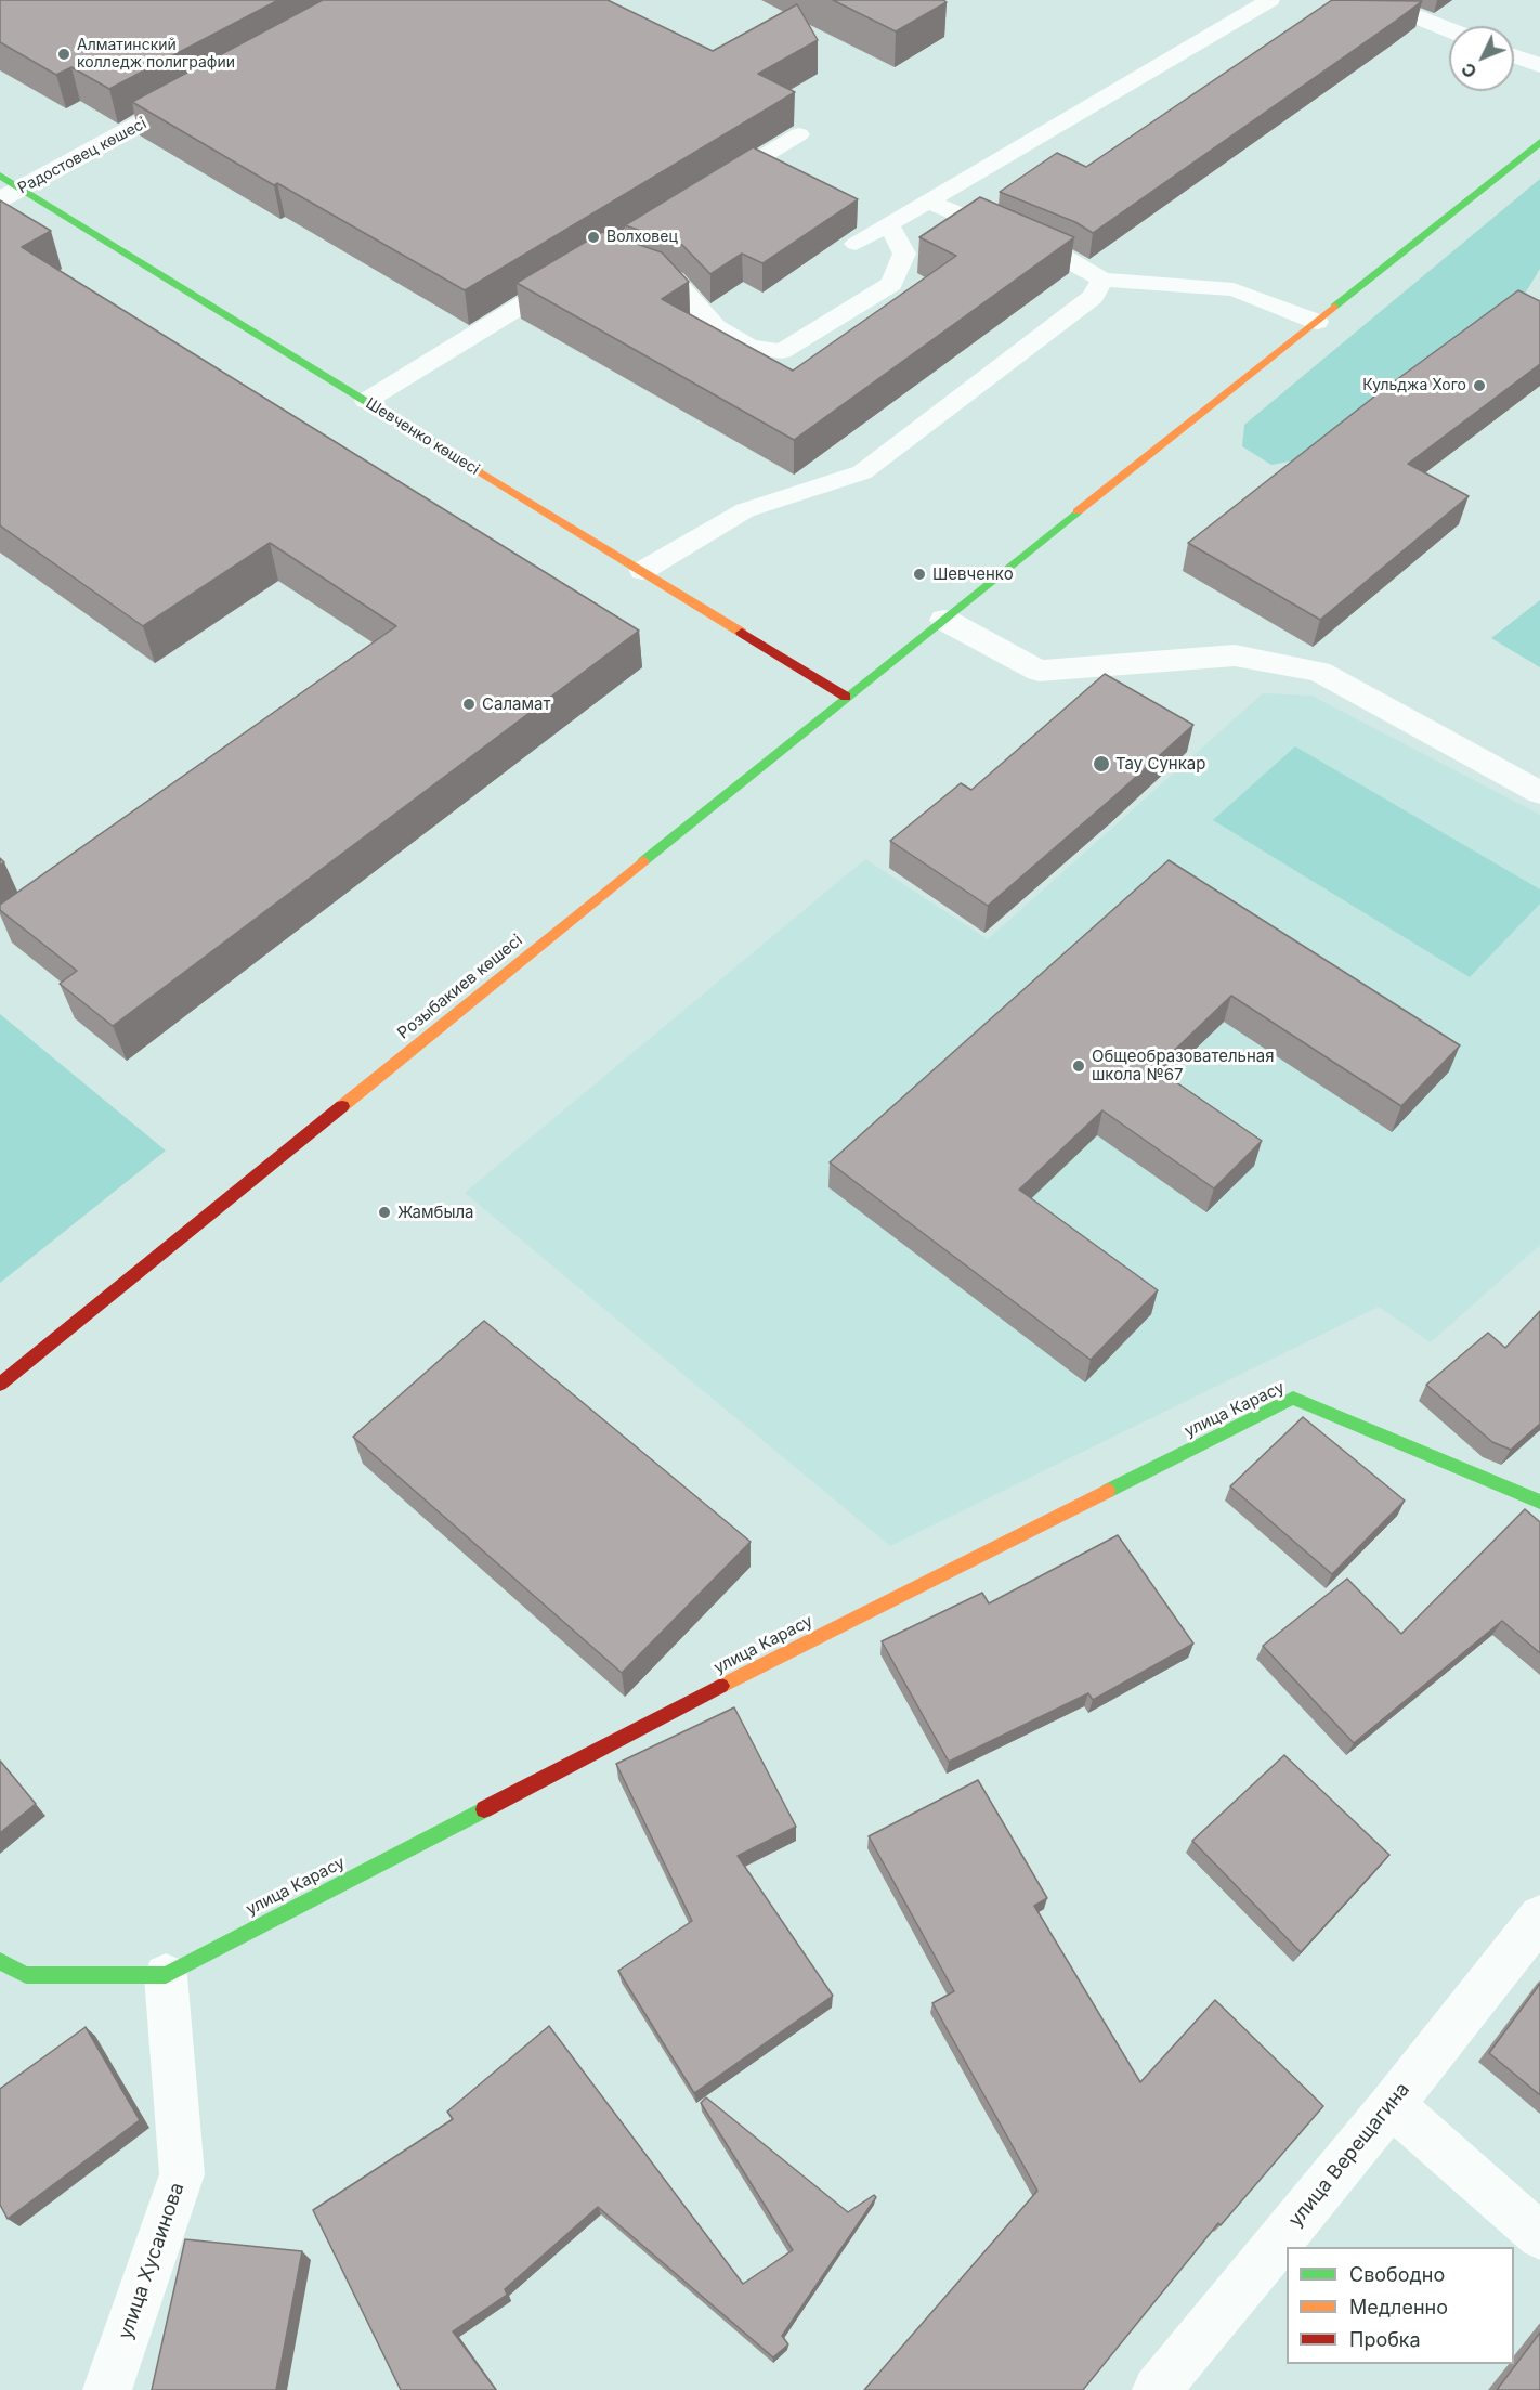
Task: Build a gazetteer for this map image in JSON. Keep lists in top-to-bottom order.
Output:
{
  "streets": {
    "street": [
      "Радостовец көшесі",
      "Шевченко көшесі",
      "Розыбакиев көшесі",
      "улица Карасу",
      "улица Верещагина",
      "улица Хусаинова"
    ]
  },
  "crossings": [
    ["Радостовец көшесі", "Шевченко көшесі"],
    ["Шевченко көшесі", "Розыбакиев көшесі"],
    ["улица Карасу", "улица Хусаинова"]
  ],
  "places": [
    "Алматинский колледж полиграфии",
    "Волховец",
    "Кульджа Хого",
    "Шевченко",
    "Саламат",
    "Тау Сункар",
    "Общеобразовательная школа №67",
    "Жамбыла"
  ],
  "legend": ["Свободно", "Медленно", "Пробка"],
  "north": "bottom left"
}
